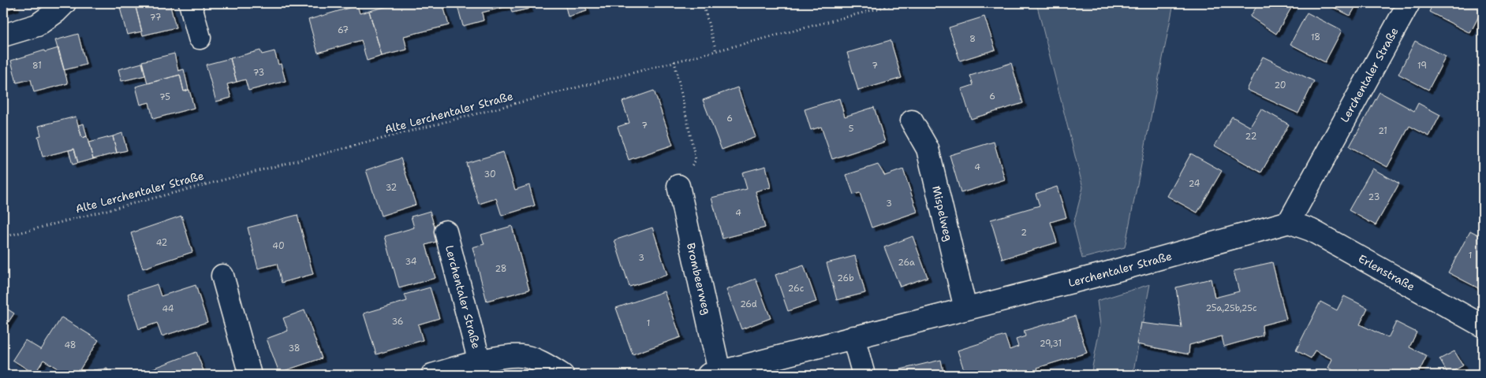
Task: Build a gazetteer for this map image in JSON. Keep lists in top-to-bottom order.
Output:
{
  "streets": {
    "street": [
      "Lerchentaler Straße",
      "Mispelweg",
      "Erlenstraße",
      "Brombeerweg"
    ],
    "path": ["Alte Lerchentaler Straße"]
  },
  "crossings": [
    ["Lerchentaler Straße", "Mispelweg"],
    ["Lerchentaler Straße", "Erlenstraße"],
    ["Lerchentaler Straße", "Brombeerweg"]
  ],
  "house_numbers": [
    "77",
    "67",
    "18",
    "8",
    "81",
    "7",
    "19",
    "73",
    "20",
    "6",
    "75",
    "6",
    "7",
    "5",
    "21",
    "22",
    "4",
    "30",
    "24",
    "32",
    "23",
    "3",
    "4",
    "2",
    "42",
    "40",
    "1",
    "3",
    "34",
    "26a",
    "28",
    "26b",
    "26c",
    "26d",
    "25a,25b,25c",
    "44",
    "36",
    "1",
    "29,31",
    "48",
    "38"
  ]
}
